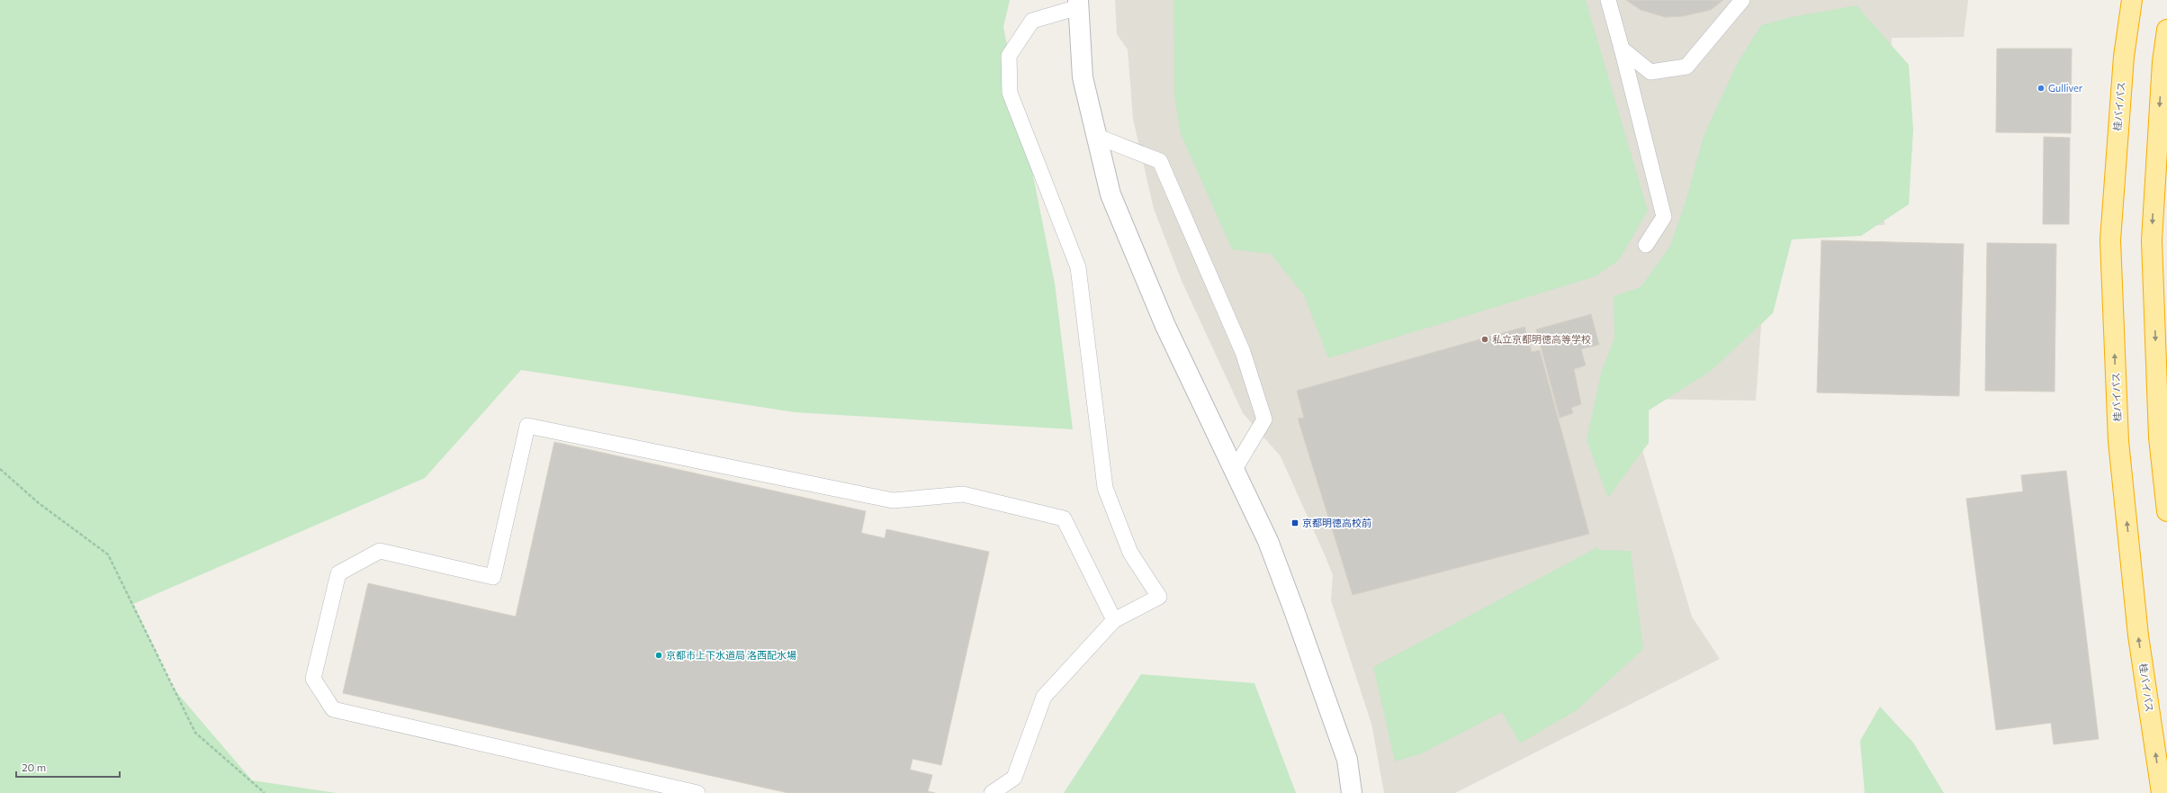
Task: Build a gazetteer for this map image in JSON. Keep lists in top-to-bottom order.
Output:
{
  "streets": {
    "highway": ["桂バイパス"]
  },
  "places": {
    "other": ["Gulliver", "私立京都明徳高等学校", "京都市上下水道局 洛西配水場"],
    "transit": ["京都明徳高校前"]
  },
  "scale_bar": "20 m"
}
